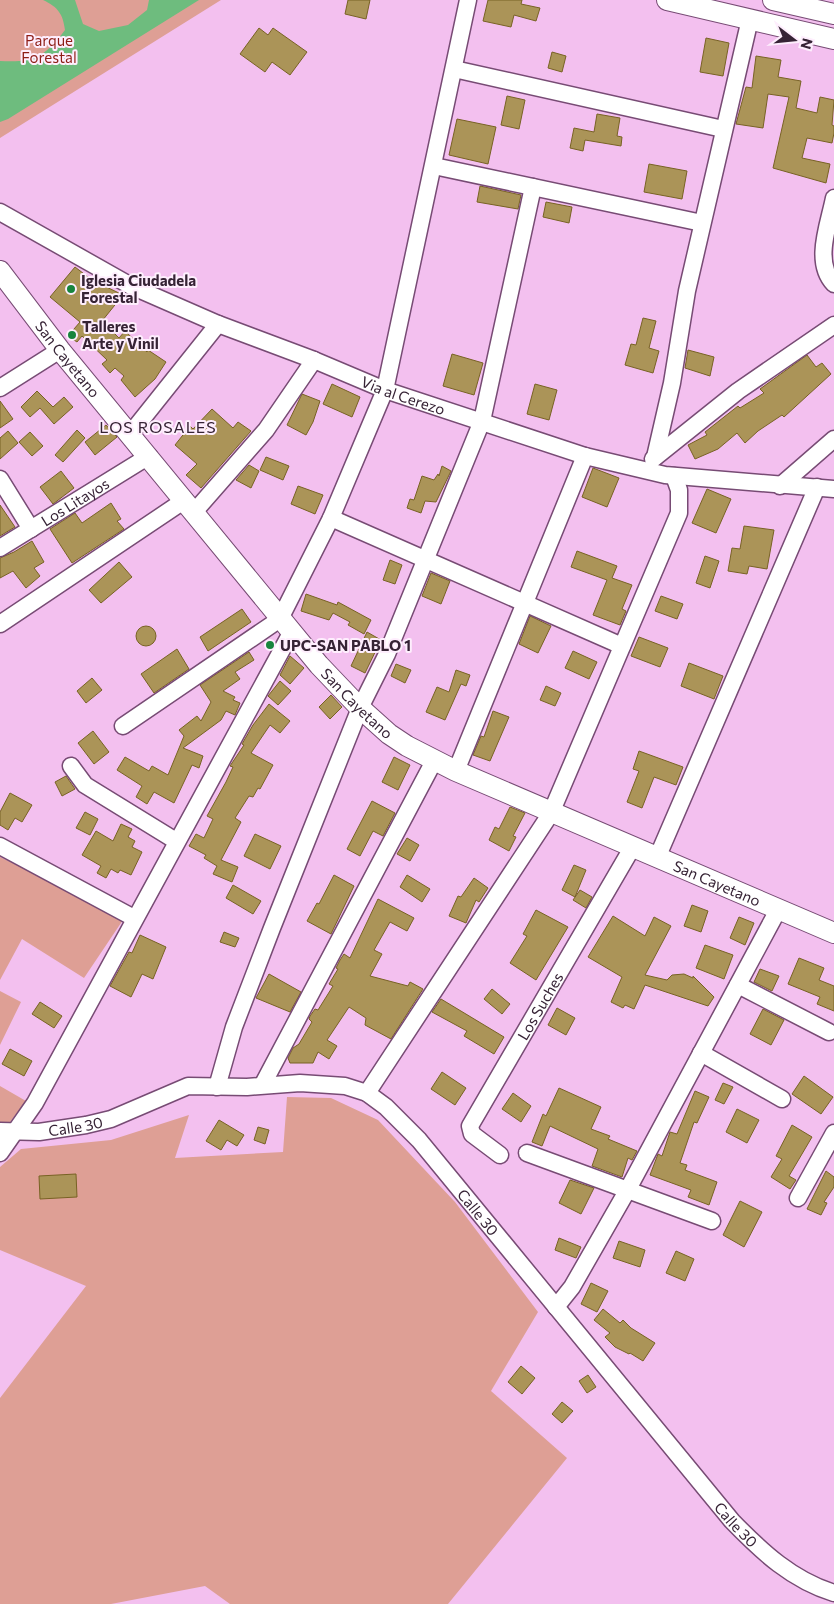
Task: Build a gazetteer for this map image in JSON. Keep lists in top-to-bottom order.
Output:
{
  "streets": {
    "main road": ["San Cayetano"],
    "street": [
      "Via al Cerezo",
      "Los Litayos",
      "Los Suches",
      "Calle 30"
    ]
  },
  "crossings": [
    ["San Cayetano", "Los Litayos"],
    ["San Cayetano", "Los Suches"]
  ],
  "districts": ["LOS ROSALES"],
  "parks": ["Parque Forestal"],
  "places": ["Iglesia Ciudadela Forestal", "Talleres Arte y Vinil", "UPC-SAN PABLO 1"],
  "north": "right"
}
